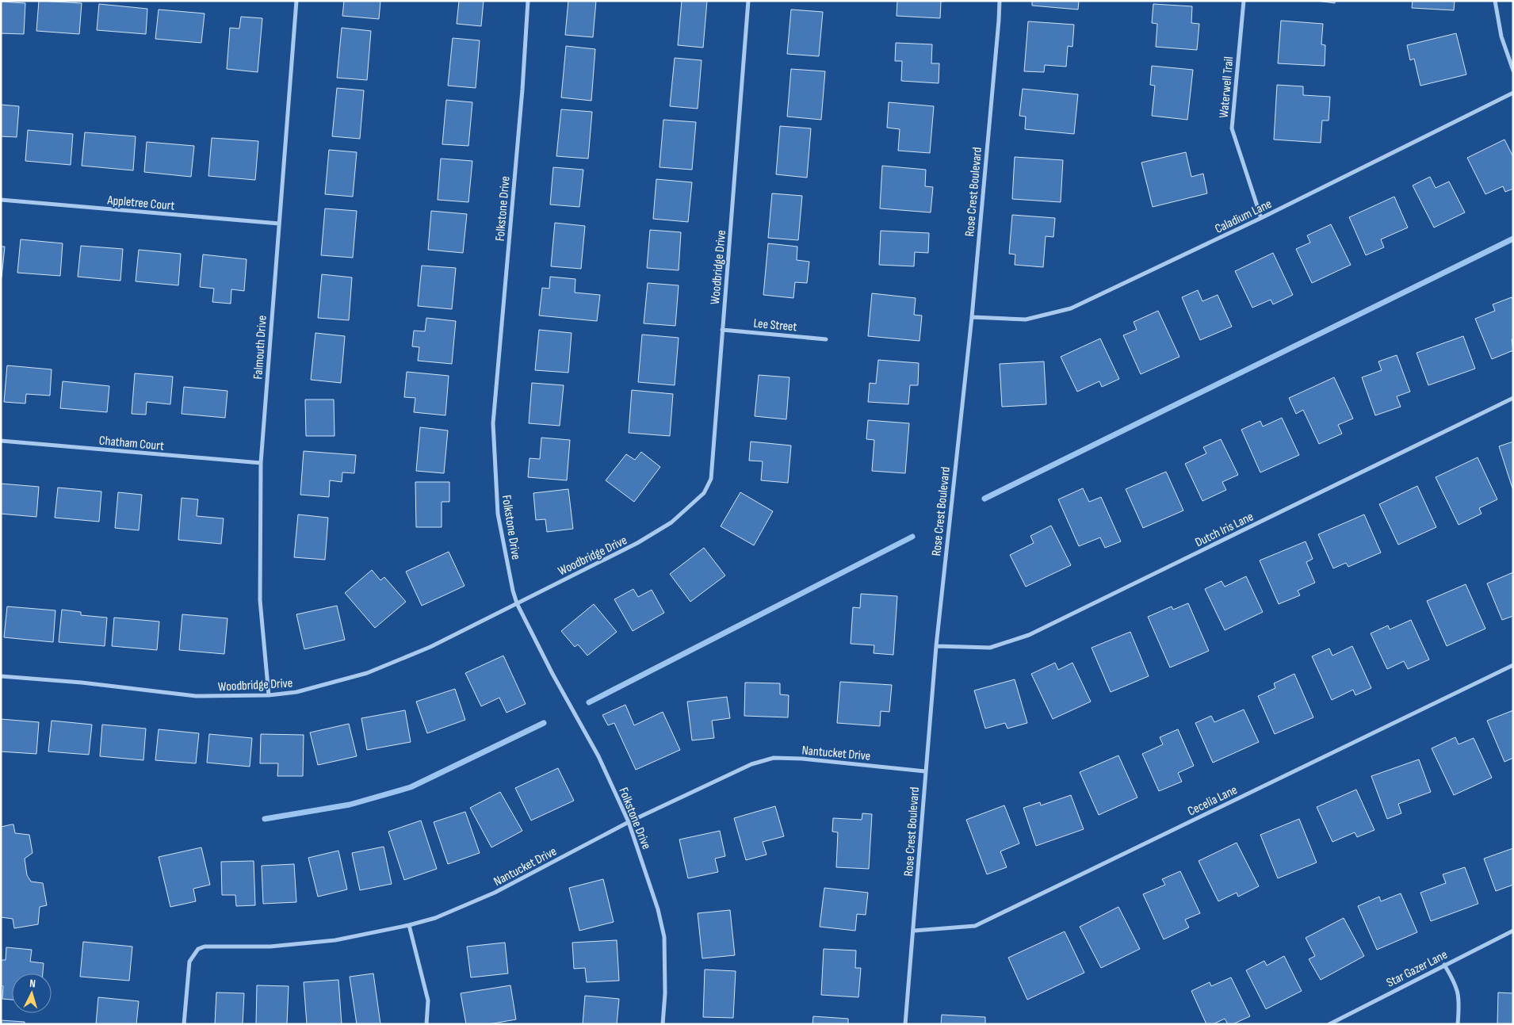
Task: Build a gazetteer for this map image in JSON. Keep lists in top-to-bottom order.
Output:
{
  "streets": {
    "street": [
      "Waterwell Trail",
      "Rose Crest Boulevard",
      "Appletree Court",
      "Folkstone Drive",
      "Caladium Lane",
      "Woodbridge Drive",
      "Lee Street",
      "Falmouth Drive",
      "Chatham Court",
      "Dutch Iris Lane",
      "Nantucket Drive",
      "Cecelia Lane",
      "Star Gazer Lane"
    ]
  },
  "crossings": [
    ["Waterwell Trail", "Caladium Lane"],
    ["Rose Crest Boulevard", "Caladium Lane"],
    ["Rose Crest Boulevard", "Dutch Iris Lane"],
    ["Rose Crest Boulevard", "Nantucket Drive"],
    ["Rose Crest Boulevard", "Cecelia Lane"],
    ["Appletree Court", "Falmouth Drive"],
    ["Folkstone Drive", "Woodbridge Drive"],
    ["Folkstone Drive", "Nantucket Drive"],
    ["Woodbridge Drive", "Lee Street"],
    ["Woodbridge Drive", "Falmouth Drive"],
    ["Falmouth Drive", "Chatham Court"]
  ],
  "north": "top"
}
